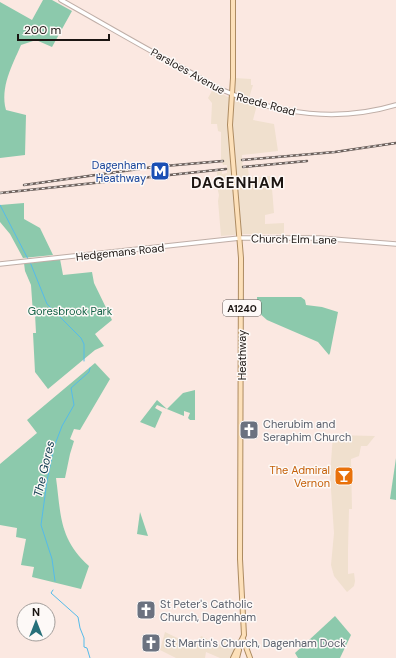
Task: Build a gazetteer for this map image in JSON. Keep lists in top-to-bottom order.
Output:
{
  "streets": {
    "main road": ["A1240", "Heathway"],
    "street": [
      "Parsloes Avenue",
      "Reede Road",
      "Church Elm Lane",
      "Hedgemans Road"
    ]
  },
  "crossings": [
    ["Parsloes Avenue", "Reede Road"],
    ["Parsloes Avenue", "Heathway"],
    ["Reede Road", "Heathway"],
    ["Church Elm Lane", "Hedgemans Road"],
    ["Church Elm Lane", "Heathway"],
    ["Hedgemans Road", "Heathway"]
  ],
  "districts": ["DAGENHAM"],
  "water": ["The Gores"],
  "parks": ["Goresbrook Park"],
  "places": {
    "metro station": ["Dagenham Heathway"],
    "church": ["Cherubim and Seraphim Church", "St Peter's Catholic Church, Dagenham", "St Martin's Church, Dagenham Dock"],
    "bar": ["The Admiral Vernon"]
  },
  "scale_bar": "200 m",
  "north": "top"
}
